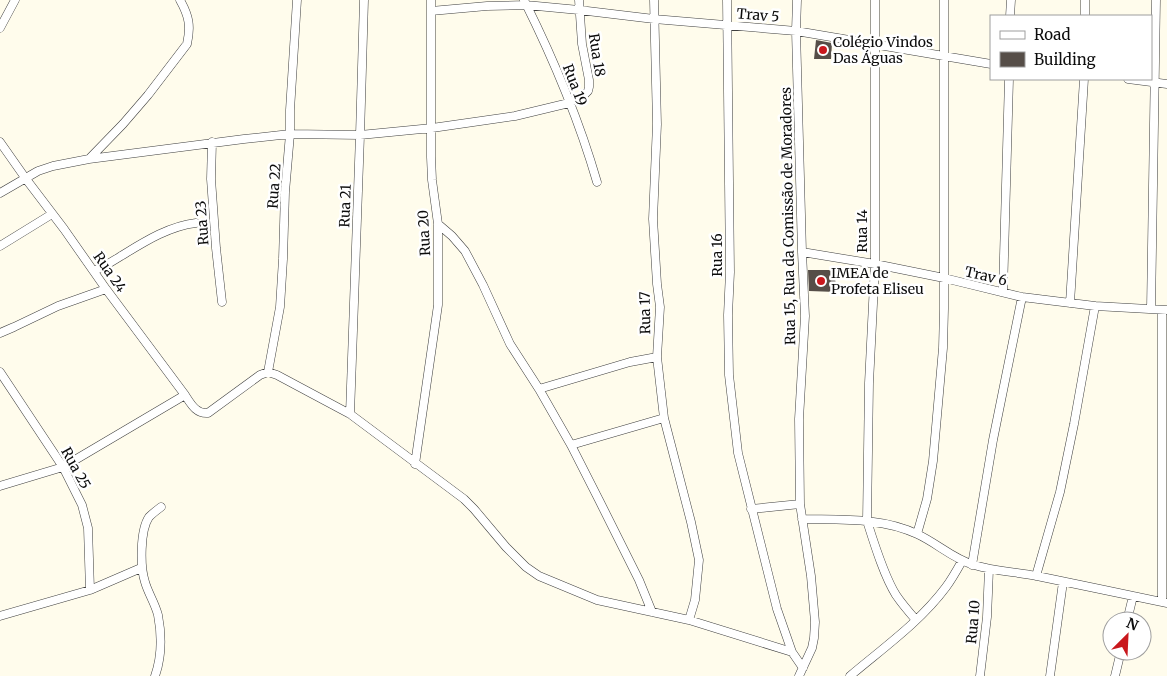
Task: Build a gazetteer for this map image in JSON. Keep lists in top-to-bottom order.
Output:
{
  "streets": {
    "street": [
      "Trav 5",
      "Rua 18",
      "Rua 19",
      "Rua 22",
      "Rua 21",
      "Rua 15, Rua da Comissão de Moradores",
      "Rua 23",
      "Rua 14",
      "Rua 20",
      "Rua 16",
      "Rua 24",
      "Trav 6",
      "Rua 17",
      "Rua 25",
      "Rua 10"
    ]
  },
  "crossings": [
    ["Trav 5", "Rua 18"],
    ["Trav 5", "Rua 19"],
    ["Trav 5", "Rua 15, Rua da Comissão de Moradores"],
    ["Trav 5", "Rua 14"],
    ["Trav 5", "Rua 20"],
    ["Trav 5", "Rua 16"],
    ["Trav 5", "Rua 17"],
    ["Rua 18", "Rua 19"],
    ["Rua 22", "Rua 24"],
    ["Rua 15, Rua da Comissão de Moradores", "Rua 16"],
    ["Rua 15, Rua da Comissão de Moradores", "Trav 6"],
    ["Rua 14", "Trav 6"]
  ],
  "places": ["Colégio Vindos Das Águas", "IMEA de Profeta Eliseu"],
  "legend": ["Road", "Building"],
  "north": "top right"
}
